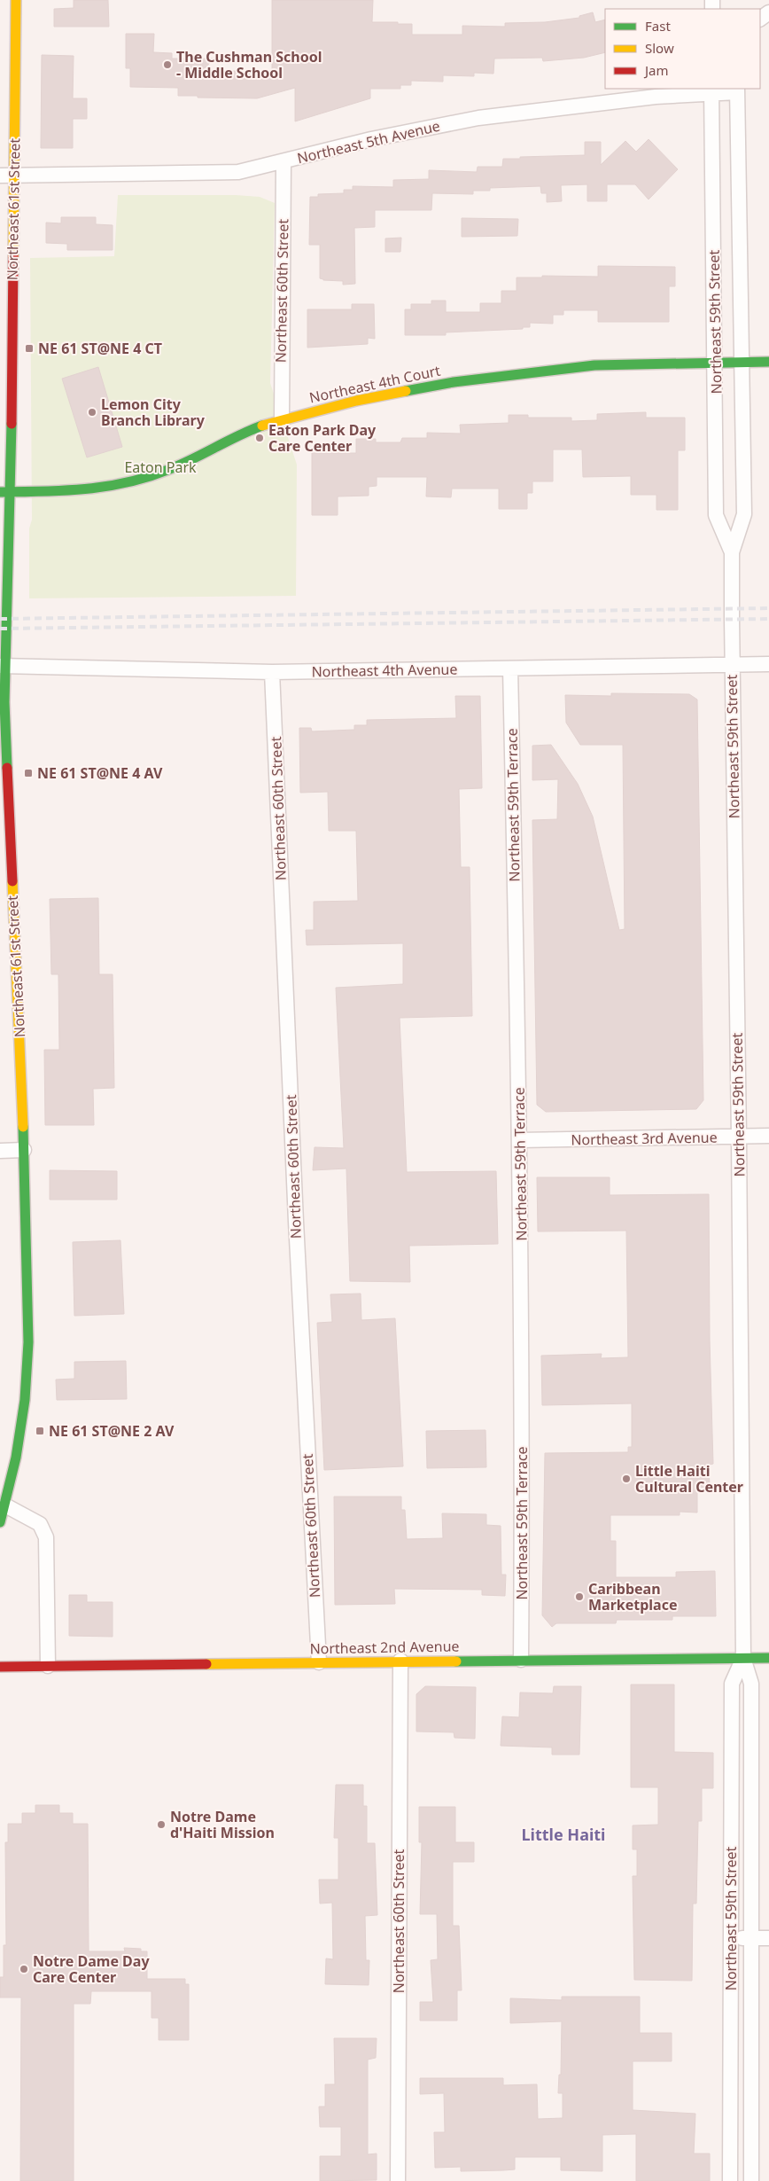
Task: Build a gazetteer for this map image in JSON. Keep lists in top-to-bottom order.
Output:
{
  "streets": {
    "main road": ["Northeast 61st Street", "Northeast 4th Court", "Northeast 2nd Avenue"],
    "street": [
      "Northeast 5th Avenue",
      "Northeast 60th Street",
      "Northeast 59th Street",
      "Northeast 4th Avenue",
      "Northeast 59th Terrace",
      "Northeast 3rd Avenue"
    ]
  },
  "crossings": [
    ["Northeast 5th Avenue", "Northeast 61st Street"],
    ["Northeast 5th Avenue", "Northeast 60th Street"],
    ["Northeast 5th Avenue", "Northeast 59th Street"],
    ["Northeast 61st Street", "Northeast 4th Court"],
    ["Northeast 61st Street", "Northeast 4th Avenue"],
    ["Northeast 60th Street", "Northeast 4th Court"],
    ["Northeast 60th Street", "Northeast 4th Avenue"],
    ["Northeast 60th Street", "Northeast 2nd Avenue"],
    ["Northeast 59th Street", "Northeast 4th Court"],
    ["Northeast 59th Street", "Northeast 4th Avenue"],
    ["Northeast 59th Street", "Northeast 3rd Avenue"],
    ["Northeast 59th Street", "Northeast 2nd Avenue"],
    ["Northeast 4th Avenue", "Northeast 59th Terrace"],
    ["Northeast 59th Terrace", "Northeast 3rd Avenue"],
    ["Northeast 59th Terrace", "Northeast 2nd Avenue"]
  ],
  "districts": ["Little Haiti"],
  "parks": ["Eaton Park"],
  "places": {
    "other": [
      "The Cushman School - Middle School",
      "Lemon City Branch Library",
      "Eaton Park Day Care Center",
      "Little Haiti Cultural Center",
      "Caribbean Marketplace",
      "Notre Dame d'Haiti Mission",
      "Notre Dame Day Care Center"
    ],
    "transit": ["NE 61 ST@NE 4 CT", "NE 61 ST@NE 4 AV", "NE 61 ST@NE 2 AV"]
  },
  "legend": ["Fast", "Slow", "Jam"]
}
